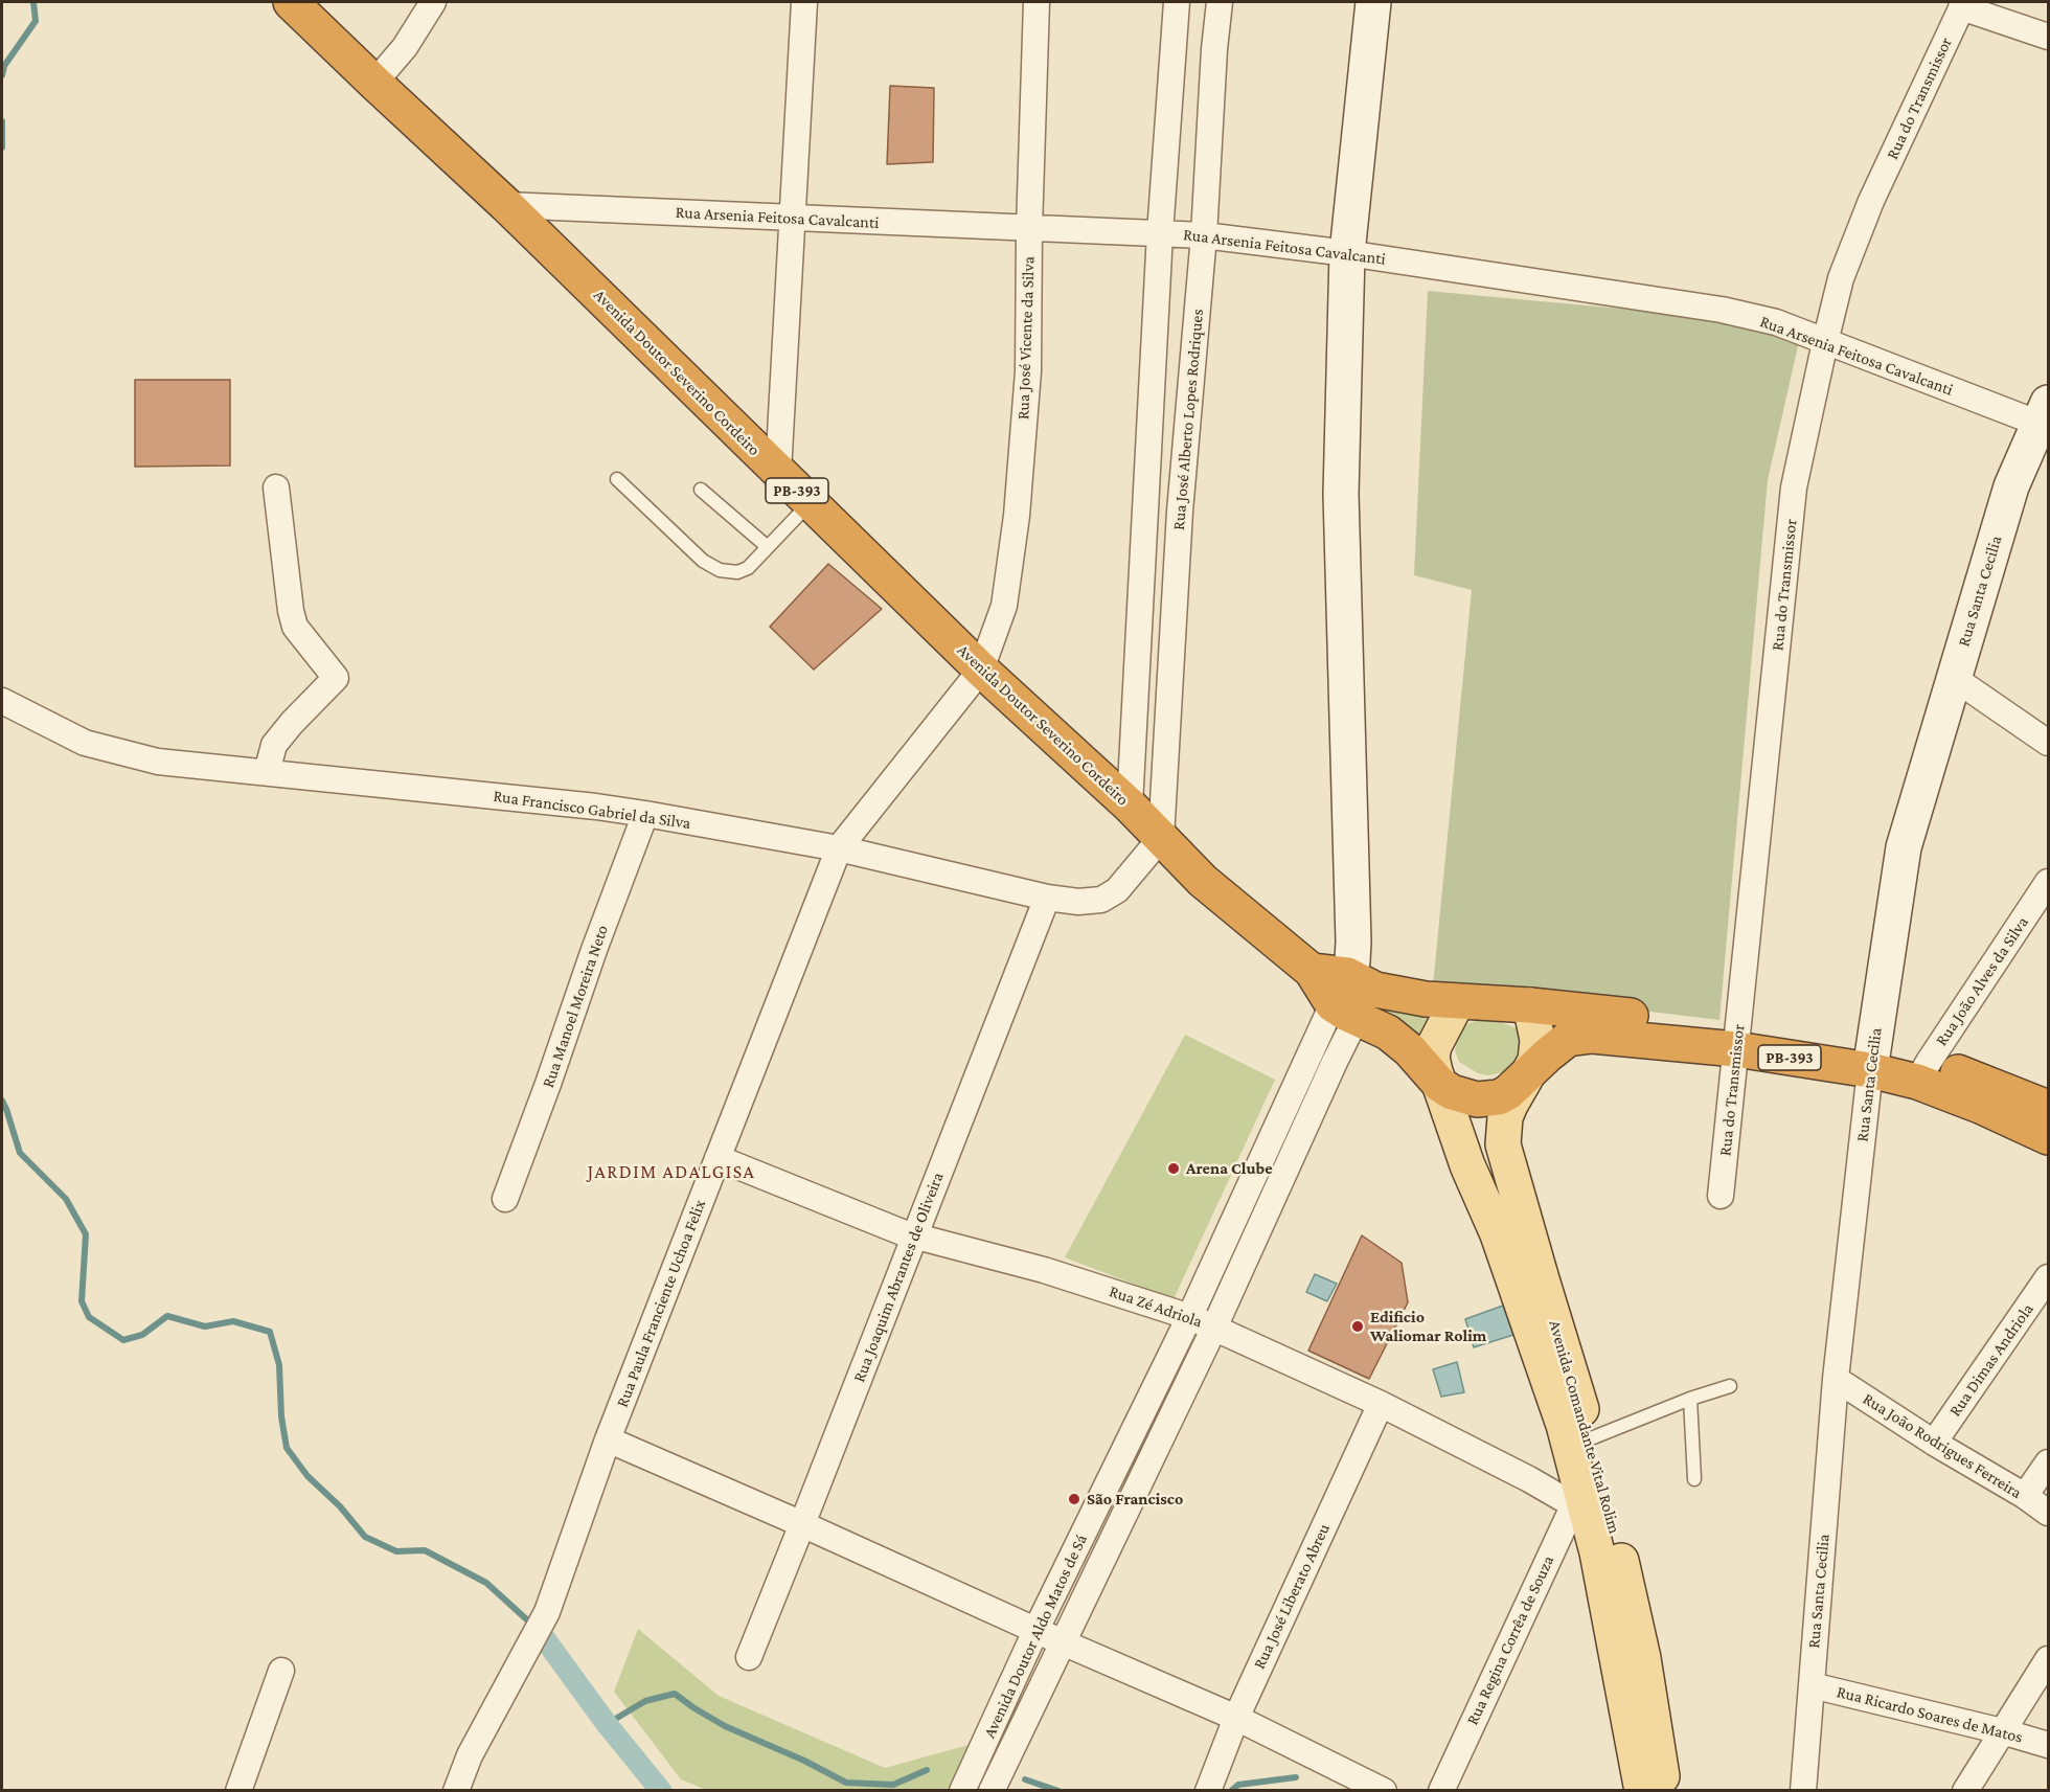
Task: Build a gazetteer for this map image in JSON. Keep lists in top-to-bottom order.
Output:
{
  "streets": {
    "highway": ["Avenida Doutor Severino Cordeiro", "PB-393"],
    "main road": ["Avenida Comandante Vital Rolim"],
    "street": [
      "Rua do Transmissor",
      "Rua Arsenia Feitosa Cavalcanti",
      "Rua José Vicente da Silva",
      "Rua José Alberto Lopes Rodriques",
      "Rua Santa Cecilia",
      "Rua Francisco Gabriel da Silva",
      "Rua João Alves da Silva",
      "Rua Manoel Moreira Neto",
      "Rua Joaquim Abrantes de Oliveira",
      "Rua Paula Franciente Uchoa Felix",
      "Rua Zé Adriola",
      "Rua Dimas Andriola",
      "Rua João Rodrigues Ferreira",
      "Rua José Liberato Abreu",
      "Avenida Doutor Aldo Matos de Sá",
      "Rua Regina Corrêa de Souza",
      "Rua Ricardo Soares de Matos"
    ]
  },
  "crossings": [
    ["Rua do Transmissor", "Rua Arsenia Feitosa Cavalcanti"],
    ["Rua do Transmissor", "PB-393"],
    ["Rua Arsenia Feitosa Cavalcanti", "Rua José Vicente da Silva"],
    ["Rua Arsenia Feitosa Cavalcanti", "Avenida Doutor Severino Cordeiro"],
    ["Rua Arsenia Feitosa Cavalcanti", "Rua José Alberto Lopes Rodriques"],
    ["Rua Arsenia Feitosa Cavalcanti", "Rua Santa Cecilia"],
    ["Rua José Vicente da Silva", "Avenida Doutor Severino Cordeiro"],
    ["Rua José Vicente da Silva", "Rua Paula Franciente Uchoa Felix"],
    ["Avenida Doutor Severino Cordeiro", "Rua José Alberto Lopes Rodriques"],
    ["Avenida Doutor Severino Cordeiro", "PB-393"],
    ["Avenida Doutor Severino Cordeiro", "Rua Francisco Gabriel da Silva"],
    ["Avenida Doutor Severino Cordeiro", "Rua Paula Franciente Uchoa Felix"],
    ["Avenida Doutor Severino Cordeiro", "Avenida Comandante Vital Rolim"],
    ["Avenida Doutor Severino Cordeiro", "Avenida Doutor Aldo Matos de Sá"],
    ["Rua José Alberto Lopes Rodriques", "Rua Francisco Gabriel da Silva"],
    ["PB-393", "Rua Santa Cecilia"],
    ["PB-393", "Rua João Alves da Silva"],
    ["PB-393", "Avenida Comandante Vital Rolim"],
    ["Rua Santa Cecilia", "Rua João Rodrigues Ferreira"],
    ["Rua Santa Cecilia", "Rua Ricardo Soares de Matos"],
    ["Rua Francisco Gabriel da Silva", "Rua Manoel Moreira Neto"],
    ["Rua Francisco Gabriel da Silva", "Rua Joaquim Abrantes de Oliveira"],
    ["Rua Francisco Gabriel da Silva", "Rua Paula Franciente Uchoa Felix"],
    ["Rua Joaquim Abrantes de Oliveira", "Rua Zé Adriola"],
    ["Rua Paula Franciente Uchoa Felix", "Rua Zé Adriola"],
    ["Rua Zé Adriola", "Avenida Comandante Vital Rolim"],
    ["Rua Zé Adriola", "Rua José Liberato Abreu"],
    ["Rua Zé Adriola", "Avenida Doutor Aldo Matos de Sá"],
    ["Rua Zé Adriola", "Rua Regina Corrêa de Souza"],
    ["Rua Dimas Andriola", "Rua João Rodrigues Ferreira"],
    ["Avenida Comandante Vital Rolim", "Rua Regina Corrêa de Souza"]
  ],
  "districts": ["JARDIM ADALGISA"],
  "places": ["Arena Clube", "Edificio Waliomar Rolim", "São Francisco"]
}
